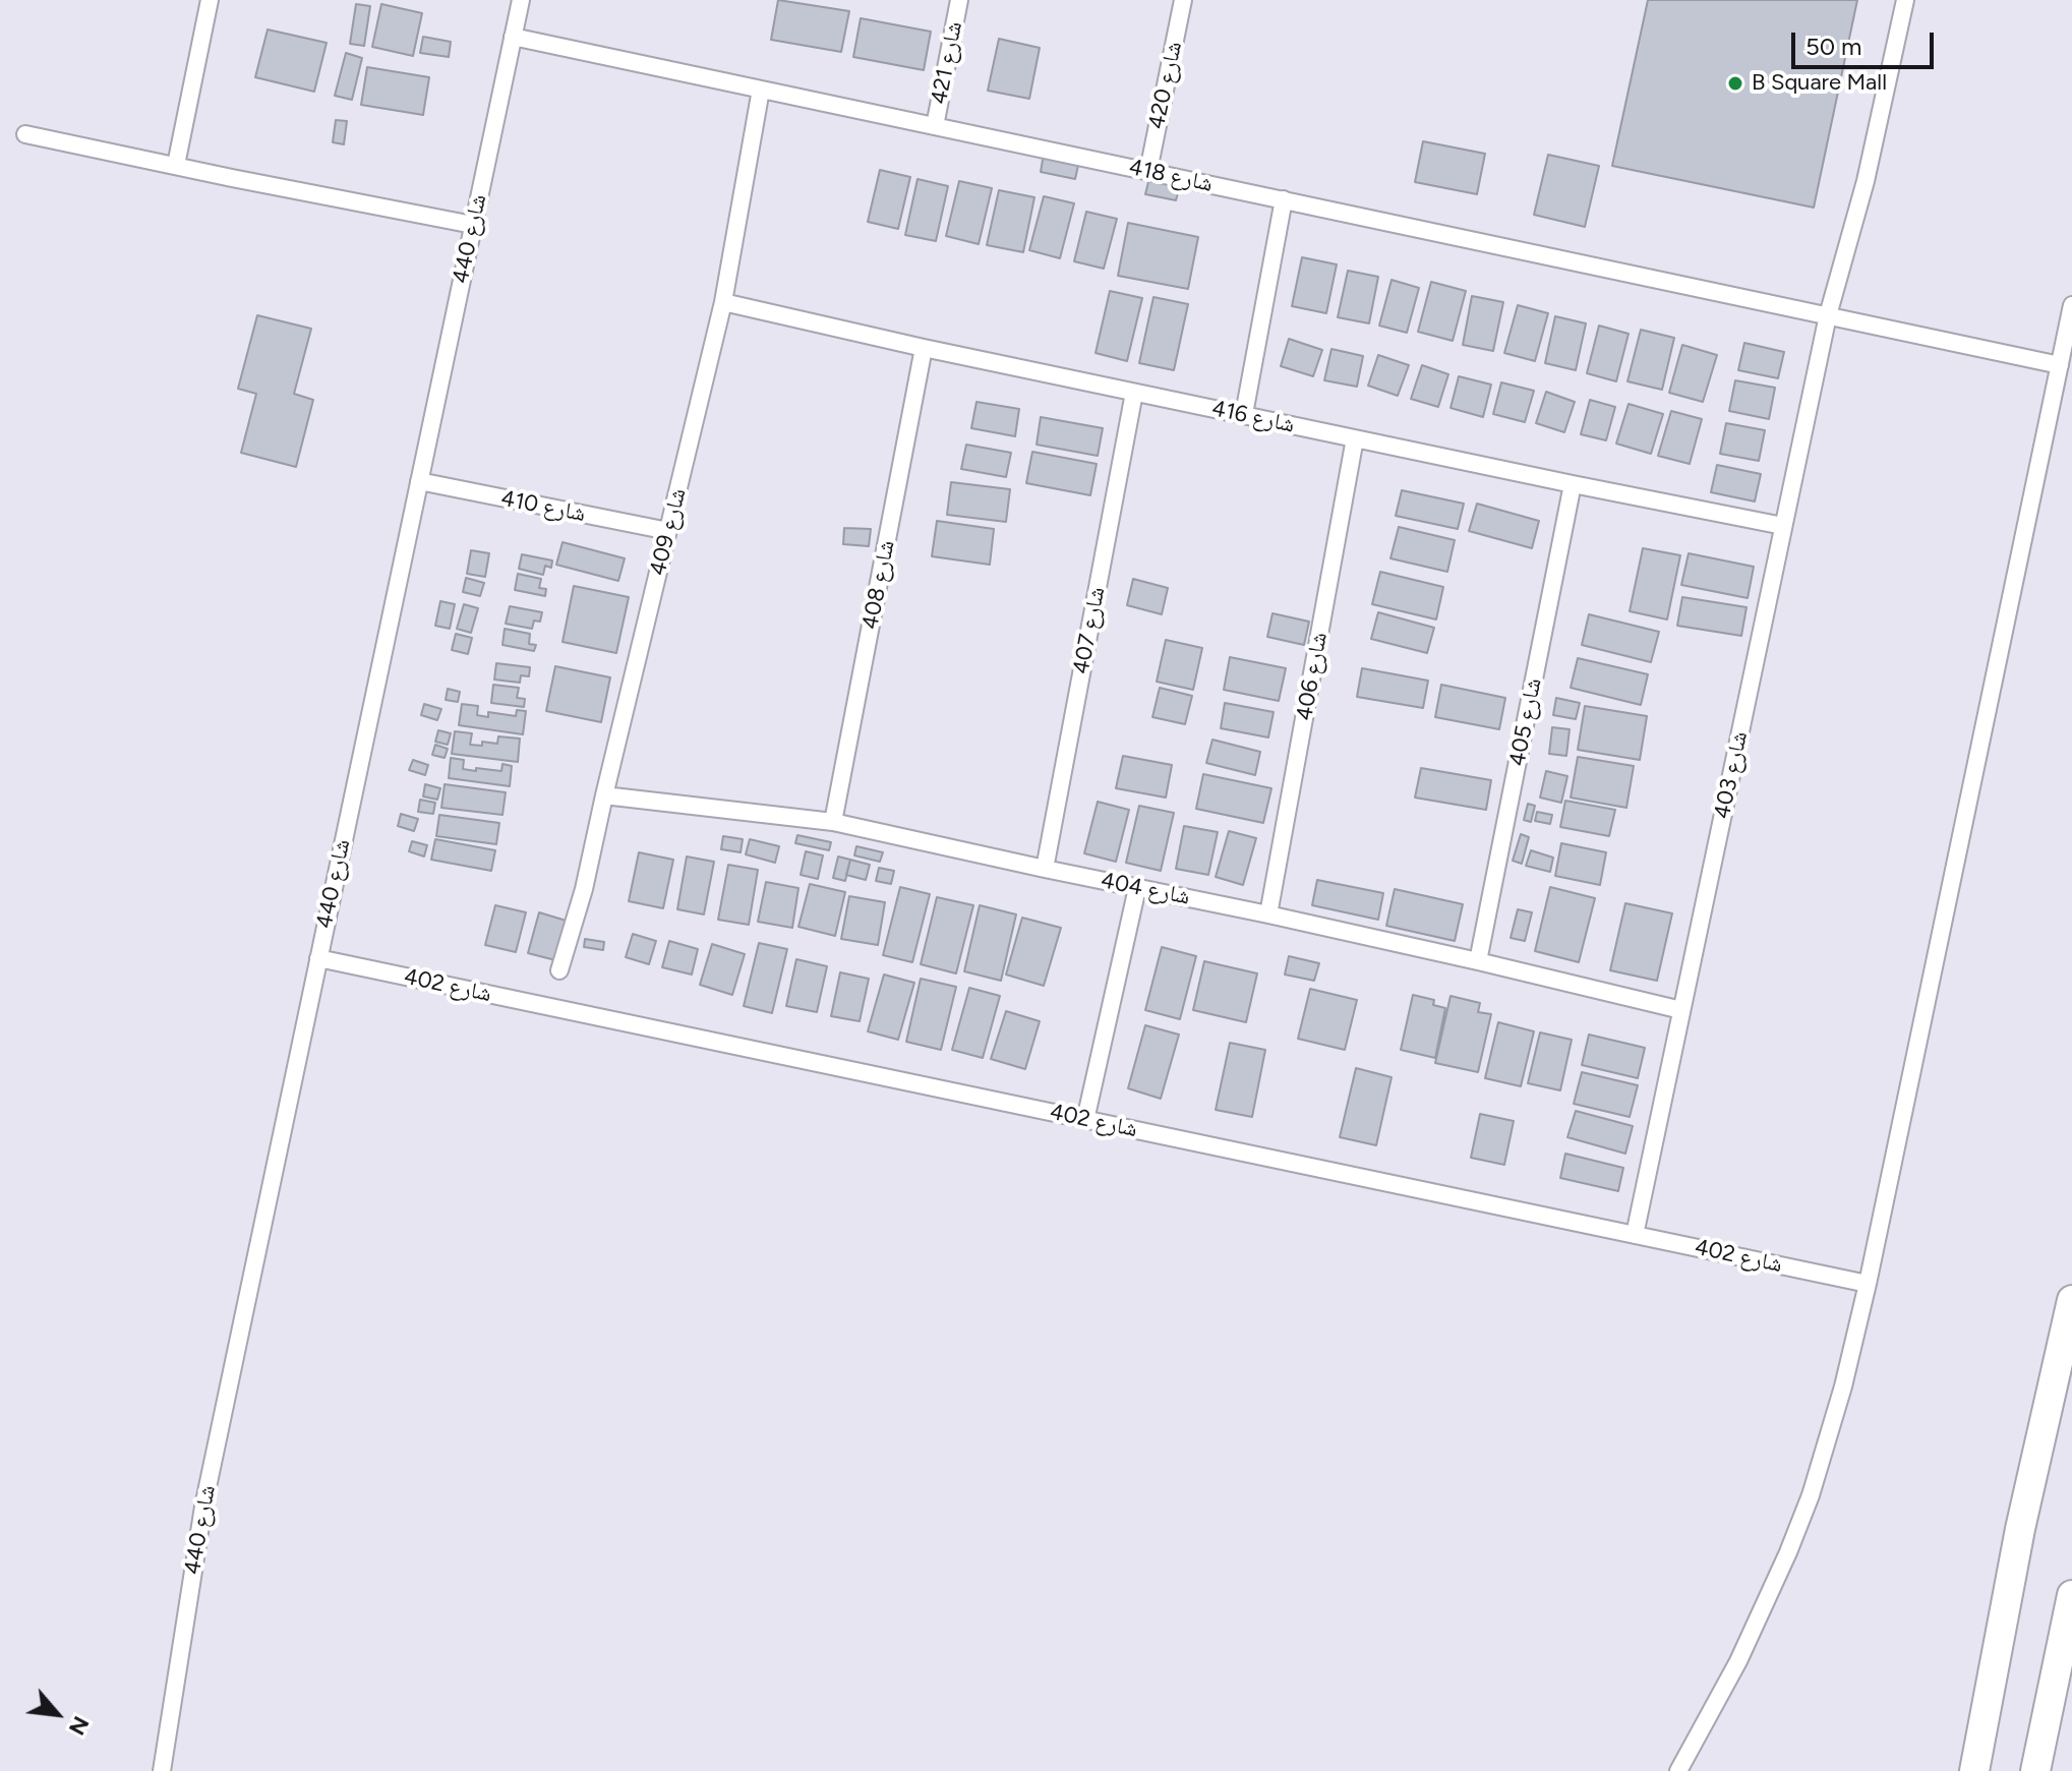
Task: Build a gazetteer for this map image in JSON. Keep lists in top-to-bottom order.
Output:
{
  "streets": {
    "street": [
      "شارع 421",
      "شارع 420",
      "شارع 418",
      "شارع 440",
      "شارع 416",
      "شارع 410",
      "شارع 409",
      "شارع 408",
      "شارع 407",
      "شارع 406",
      "شارع 405",
      "شارع 403",
      "شارع 404",
      "شارع 402"
    ]
  },
  "crossings": [
    ["شارع 421", "شارع 418"],
    ["شارع 420", "شارع 418"],
    ["شارع 418", "شارع 440"],
    ["شارع 418", "شارع 409"],
    ["شارع 418", "شارع 403"],
    ["شارع 440", "شارع 410"],
    ["شارع 440", "شارع 402"],
    ["شارع 416", "شارع 409"],
    ["شارع 416", "شارع 408"],
    ["شارع 416", "شارع 407"],
    ["شارع 416", "شارع 406"],
    ["شارع 416", "شارع 405"],
    ["شارع 416", "شارع 403"],
    ["شارع 410", "شارع 409"],
    ["شارع 409", "شارع 404"],
    ["شارع 408", "شارع 404"],
    ["شارع 407", "شارع 404"],
    ["شارع 406", "شارع 404"],
    ["شارع 405", "شارع 404"],
    ["شارع 403", "شارع 404"],
    ["شارع 403", "شارع 402"]
  ],
  "places": ["B Square Mall"],
  "scale_bar": "50 m",
  "north": "bottom right"
}
